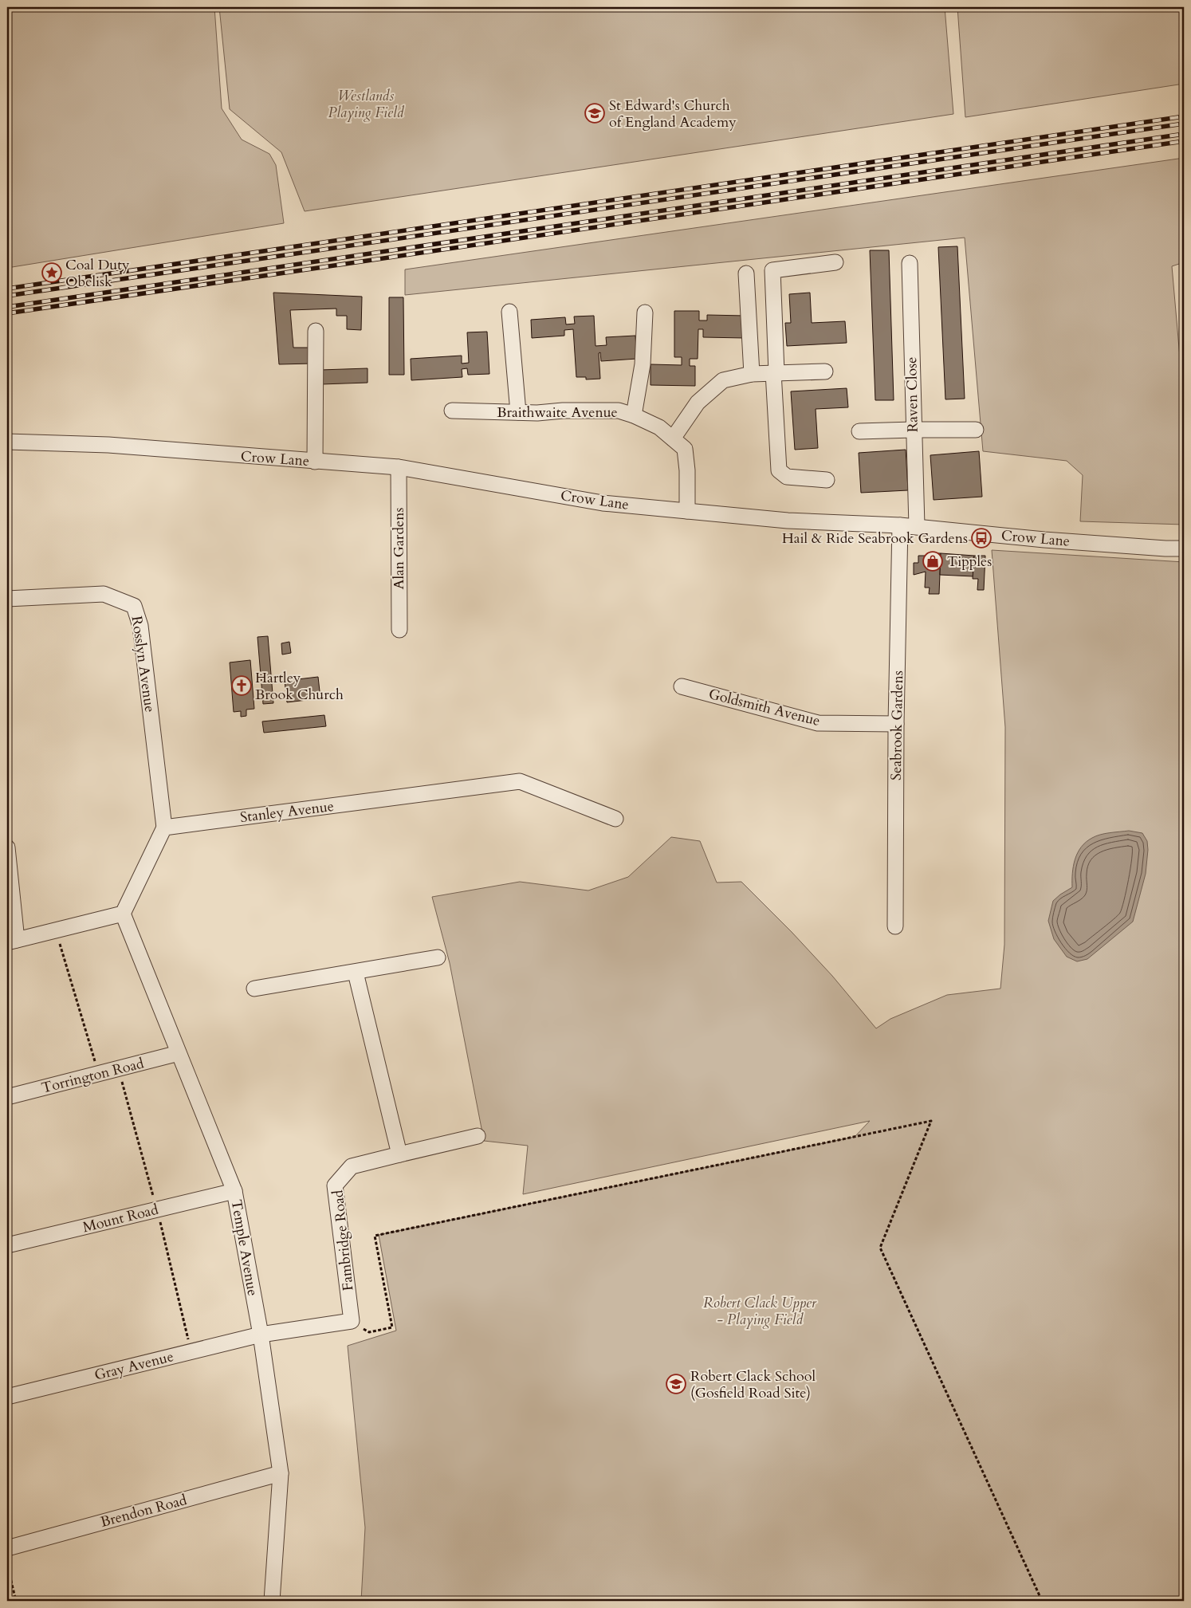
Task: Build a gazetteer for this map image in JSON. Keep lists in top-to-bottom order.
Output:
{
  "streets": {
    "street": [
      "Raven Close",
      "Braithwaite Avenue",
      "Crow Lane",
      "Alan Gardens",
      "Rosslyn Avenue",
      "Goldsmith Avenue",
      "Seabrook Gardens",
      "Stanley Avenue",
      "Torrington Road",
      "Mount Road",
      "Fambridge Road",
      "Temple Avenue",
      "Gray Avenue",
      "Brendon Road"
    ]
  },
  "crossings": [
    ["Raven Close", "Crow Lane"],
    ["Braithwaite Avenue", "Crow Lane"],
    ["Crow Lane", "Alan Gardens"],
    ["Crow Lane", "Seabrook Gardens"],
    ["Rosslyn Avenue", "Stanley Avenue"],
    ["Goldsmith Avenue", "Seabrook Gardens"],
    ["Torrington Road", "Temple Avenue"],
    ["Mount Road", "Temple Avenue"],
    ["Temple Avenue", "Gray Avenue"],
    ["Temple Avenue", "Brendon Road"]
  ],
  "parks": ["Westlands Playing Field", "Robert Clack Upper - Playing Field"],
  "places": {
    "school or university": ["St Edward's Church of England Academy", "Robert Clack School (Gosfield Road Site)"],
    "place": ["Coal Duty Obelisk"],
    "bus stop": ["Hail & Ride Seabrook Gardens"],
    "shop": ["Tipples"],
    "church": ["Hartley Brook Church"]
  }
}
